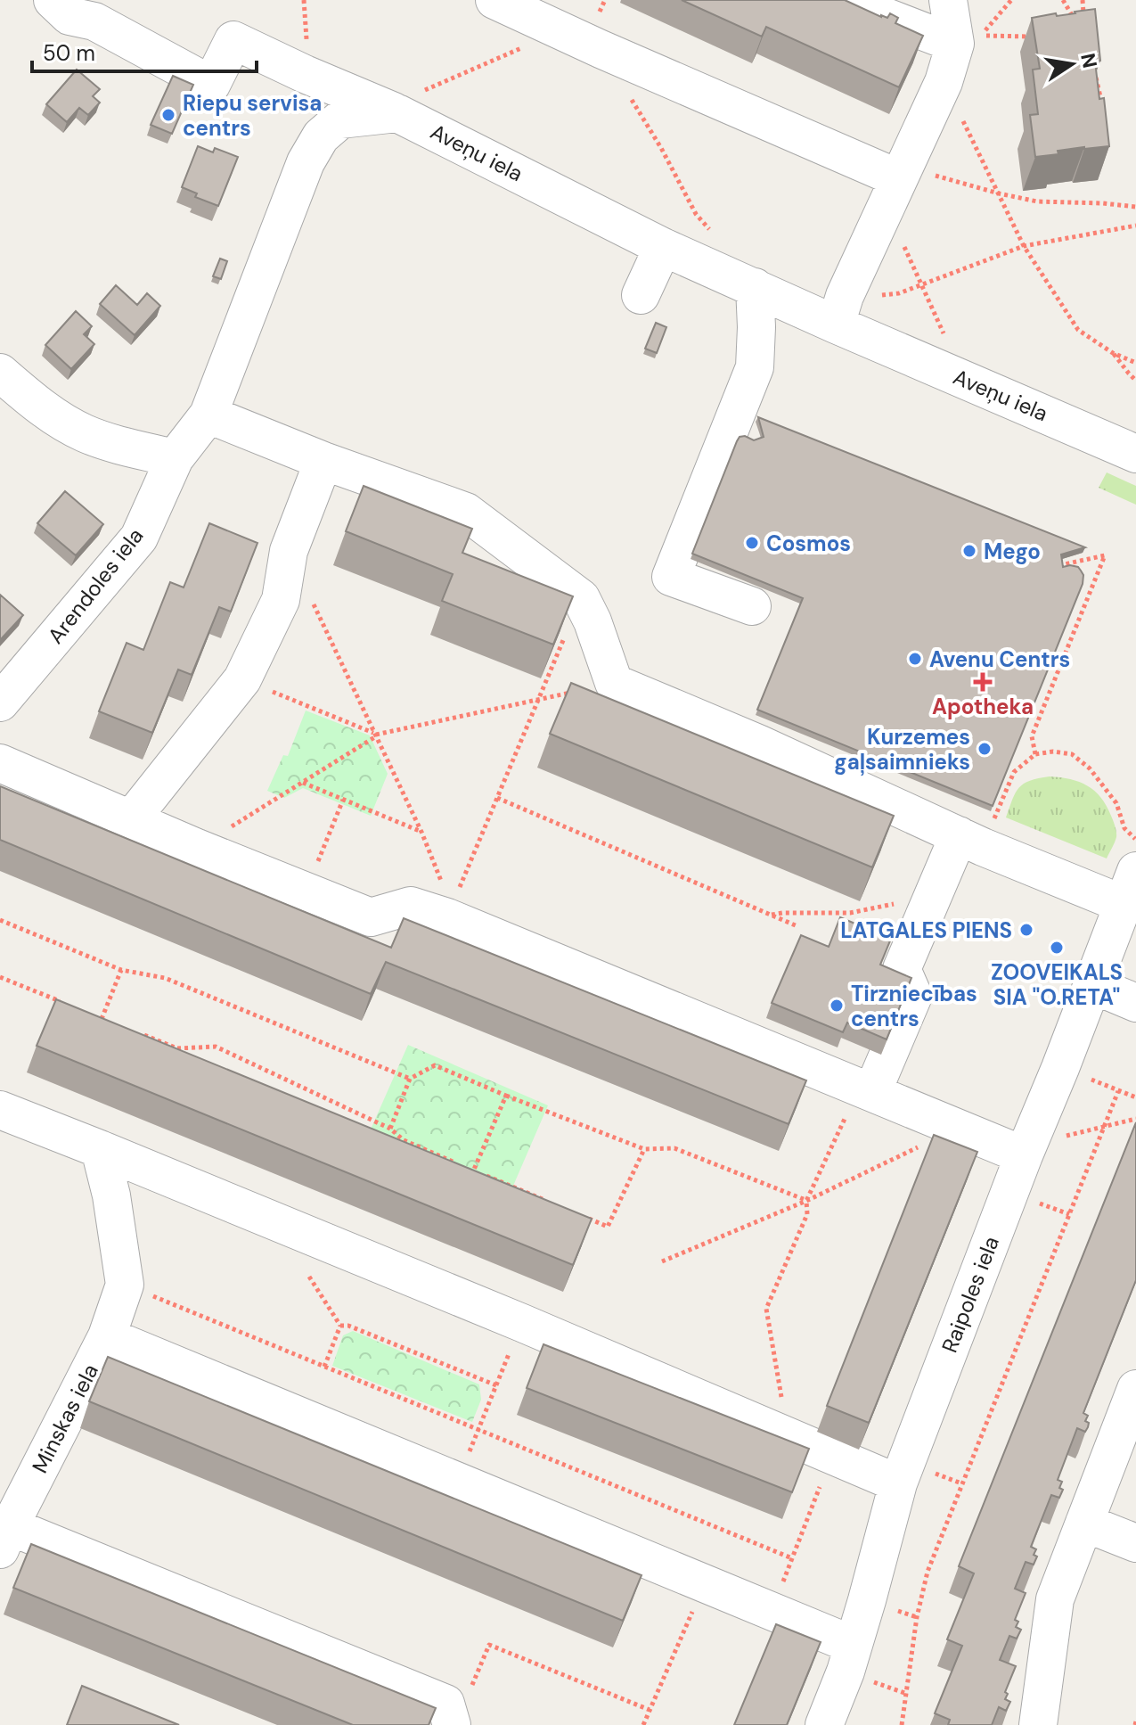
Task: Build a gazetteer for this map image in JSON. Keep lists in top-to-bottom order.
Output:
{
  "streets": {
    "street": [
      "Aveņu iela",
      "Arendoles iela",
      "Raipoles iela",
      "Minskas iela"
    ]
  },
  "places": {
    "other": [
      "Riepu servisa centrs",
      "Cosmos",
      "Mego",
      "Avenu Centrs",
      "Kurzemes gaļsaimnieks",
      "LATGALES PIENS",
      "ZOOVEIKALS SIA \"O.RETA\"",
      "Tirzniecības centrs"
    ],
    "health": ["Apotheka"]
  },
  "scale_bar": "50 m",
  "north": "right"
}
